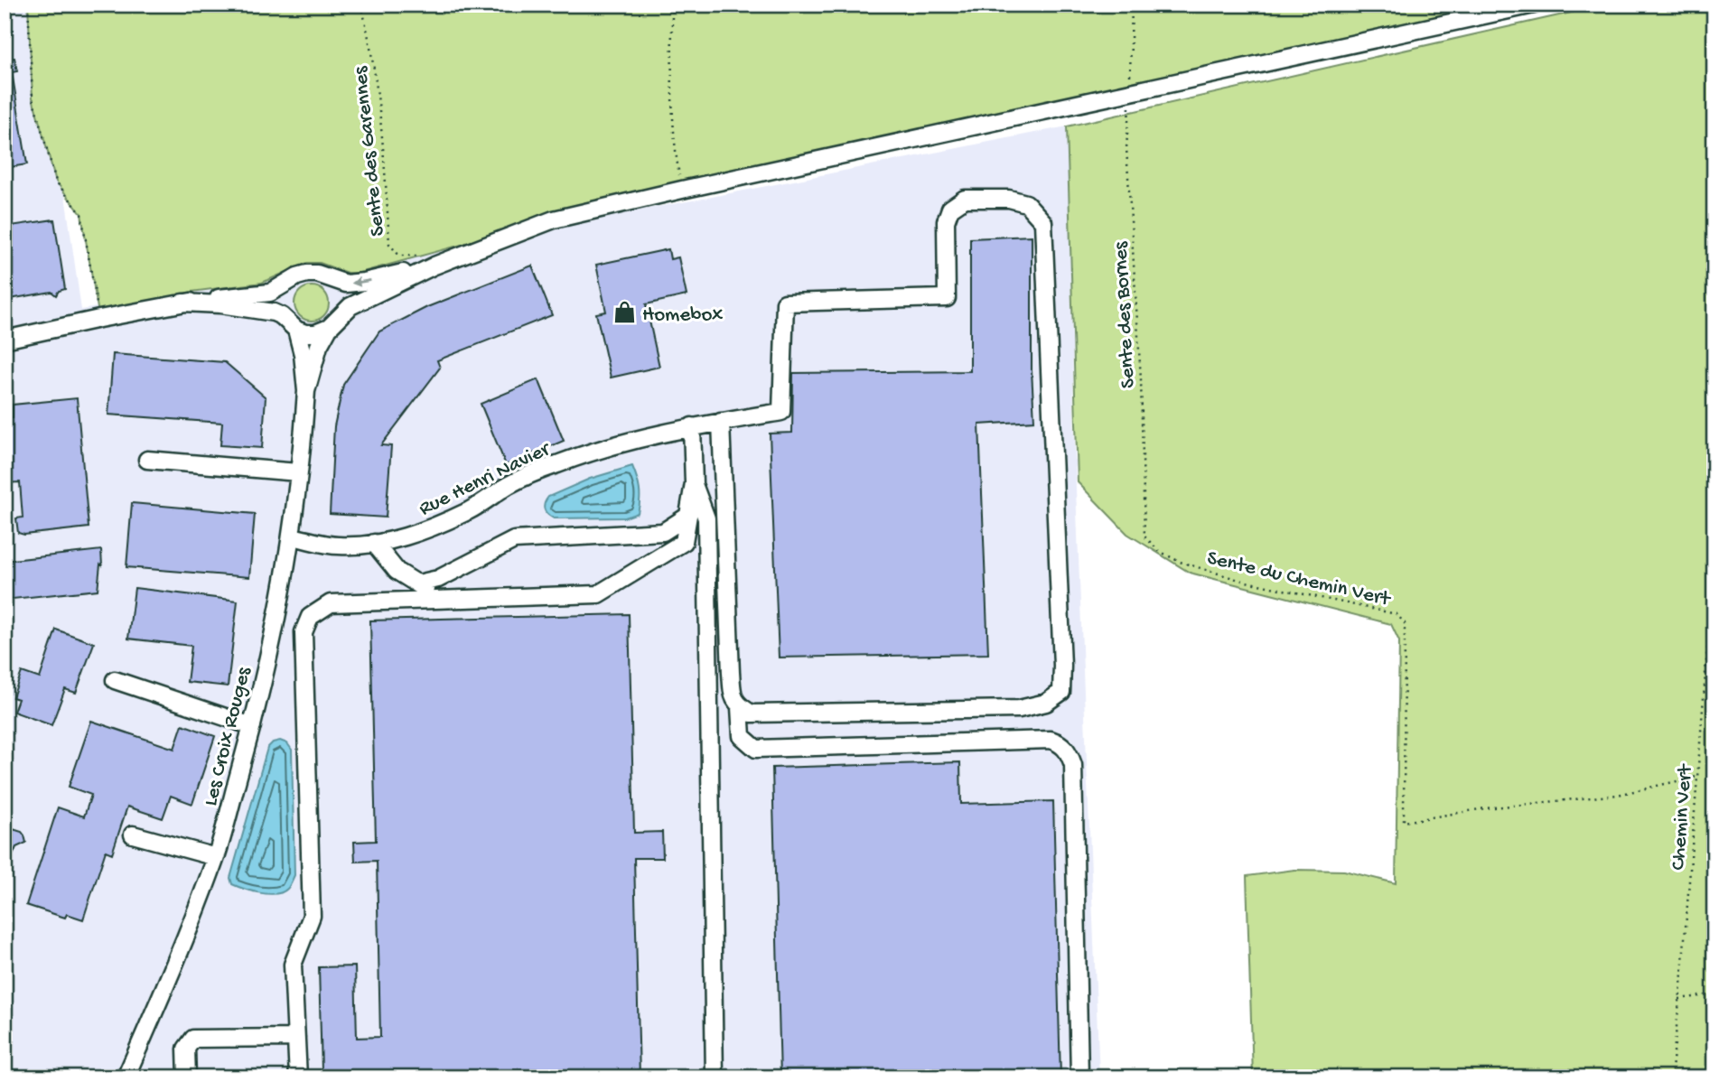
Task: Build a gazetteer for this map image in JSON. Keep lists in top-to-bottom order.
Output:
{
  "streets": {
    "street": ["Rue Henri Navier", "Les Croix Rouges"],
    "path": [
      "Sente des Garennes",
      "Sente des Bornes",
      "Sente du Chemin Vert",
      "Chemin Vert"
    ]
  },
  "crossings": [
    ["Sente des Bornes", "Sente du Chemin Vert"],
    ["Rue Henri Navier", "Les Croix Rouges"],
    ["Sente du Chemin Vert", "Chemin Vert"]
  ],
  "places": {
    "shop": ["Homebox"]
  }
}
